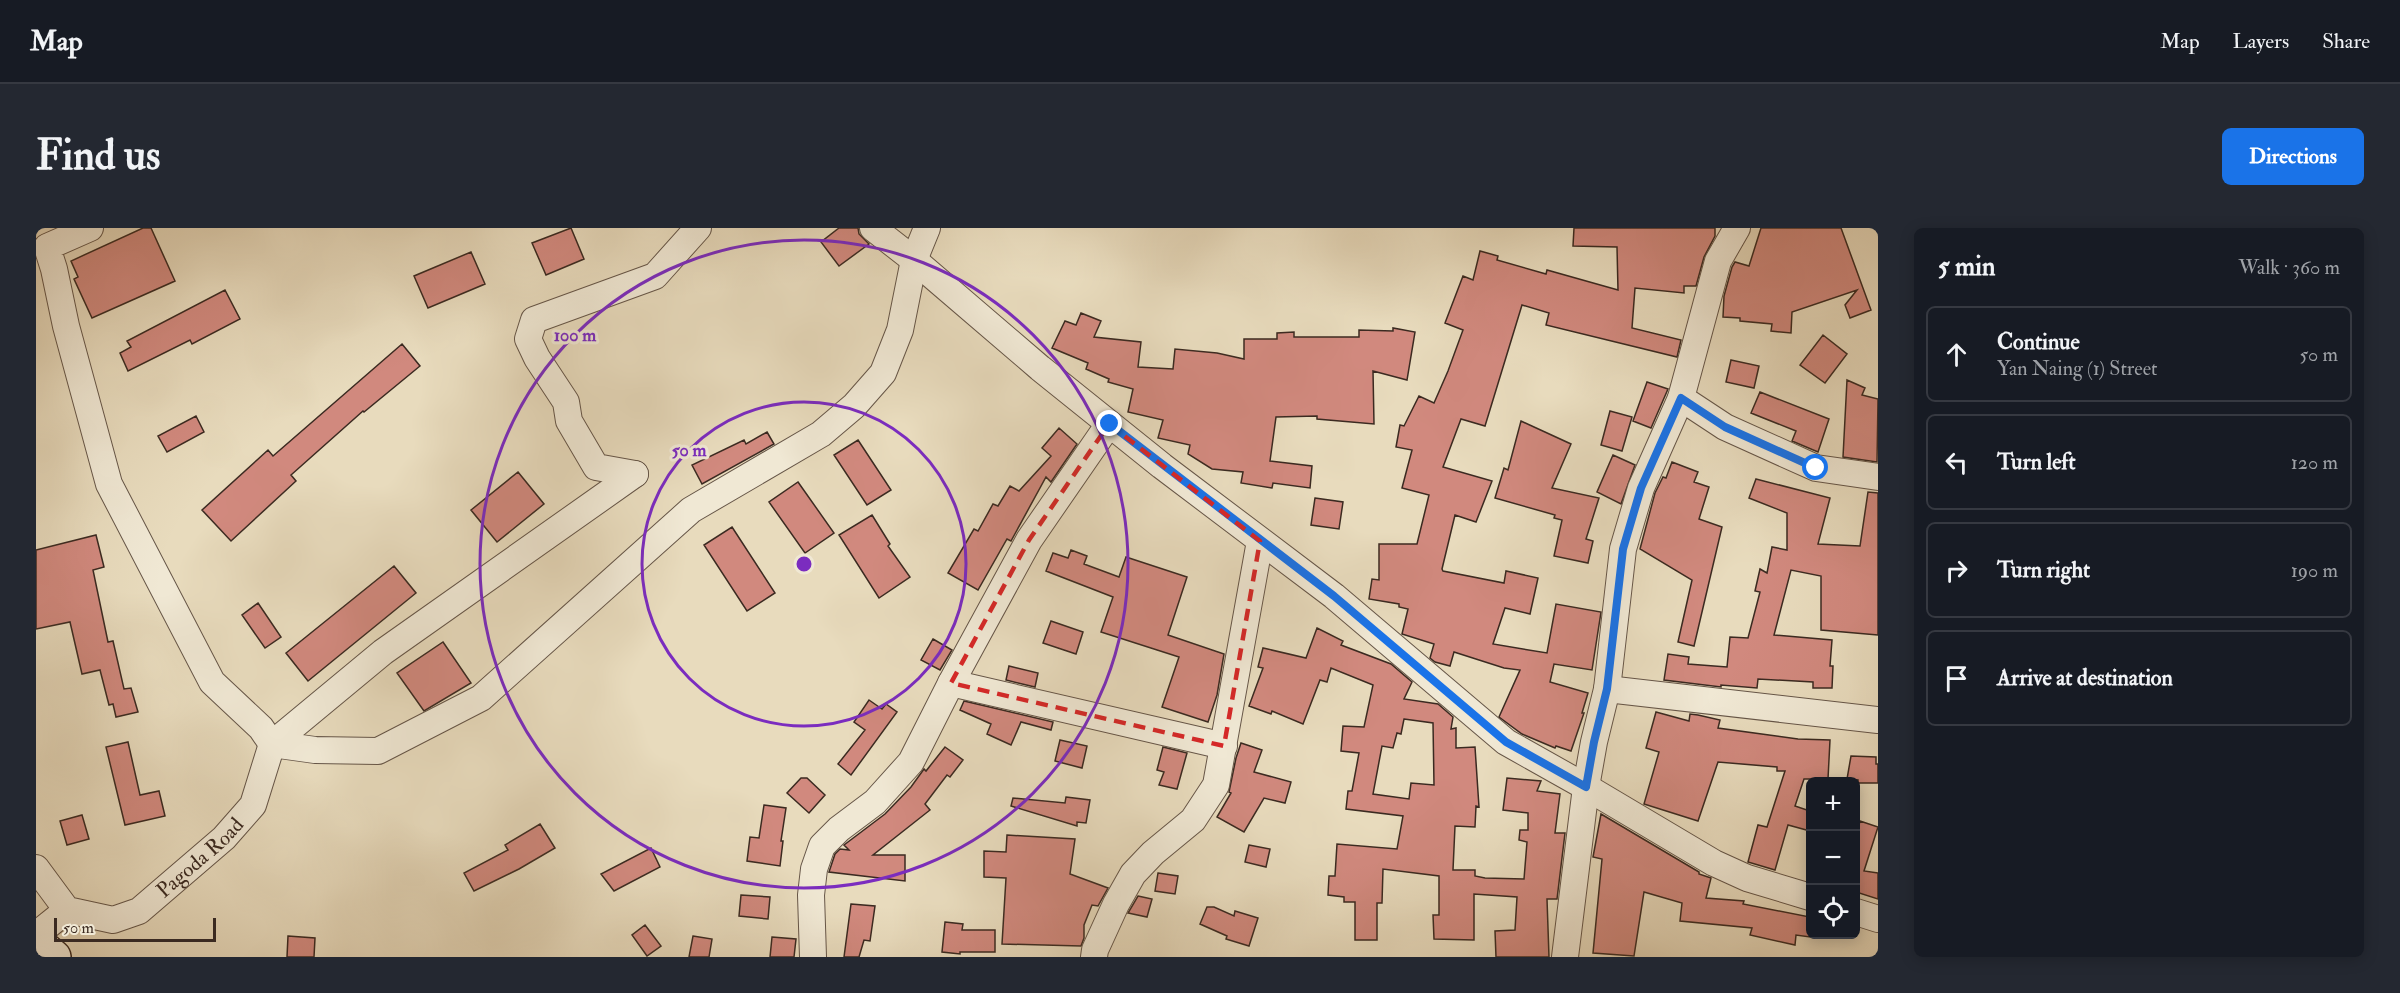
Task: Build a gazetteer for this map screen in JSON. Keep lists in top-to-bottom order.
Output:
{
  "streets": {
    "street": ["Pagoda Road"]
  },
  "scale_bar": "50 m",
  "page": {
    "header": "Map",
    "nav": ["Map", "Layers", "Share"],
    "buttons": "Directions",
    "title": "Find us",
    "heading": ["5 min", "Walk · 360 m"],
    "list": [
      ["Continue", "Yan Naing (1) Street", "50 m"],
      ["Turn left", "120 m"],
      ["Turn right", "190 m"],
      "Arrive at destination"
    ],
    "map_buttons": ["+", "−"],
    "scale": "50 m"
  },
  "rings": ["100 m", "50 m"]
}
